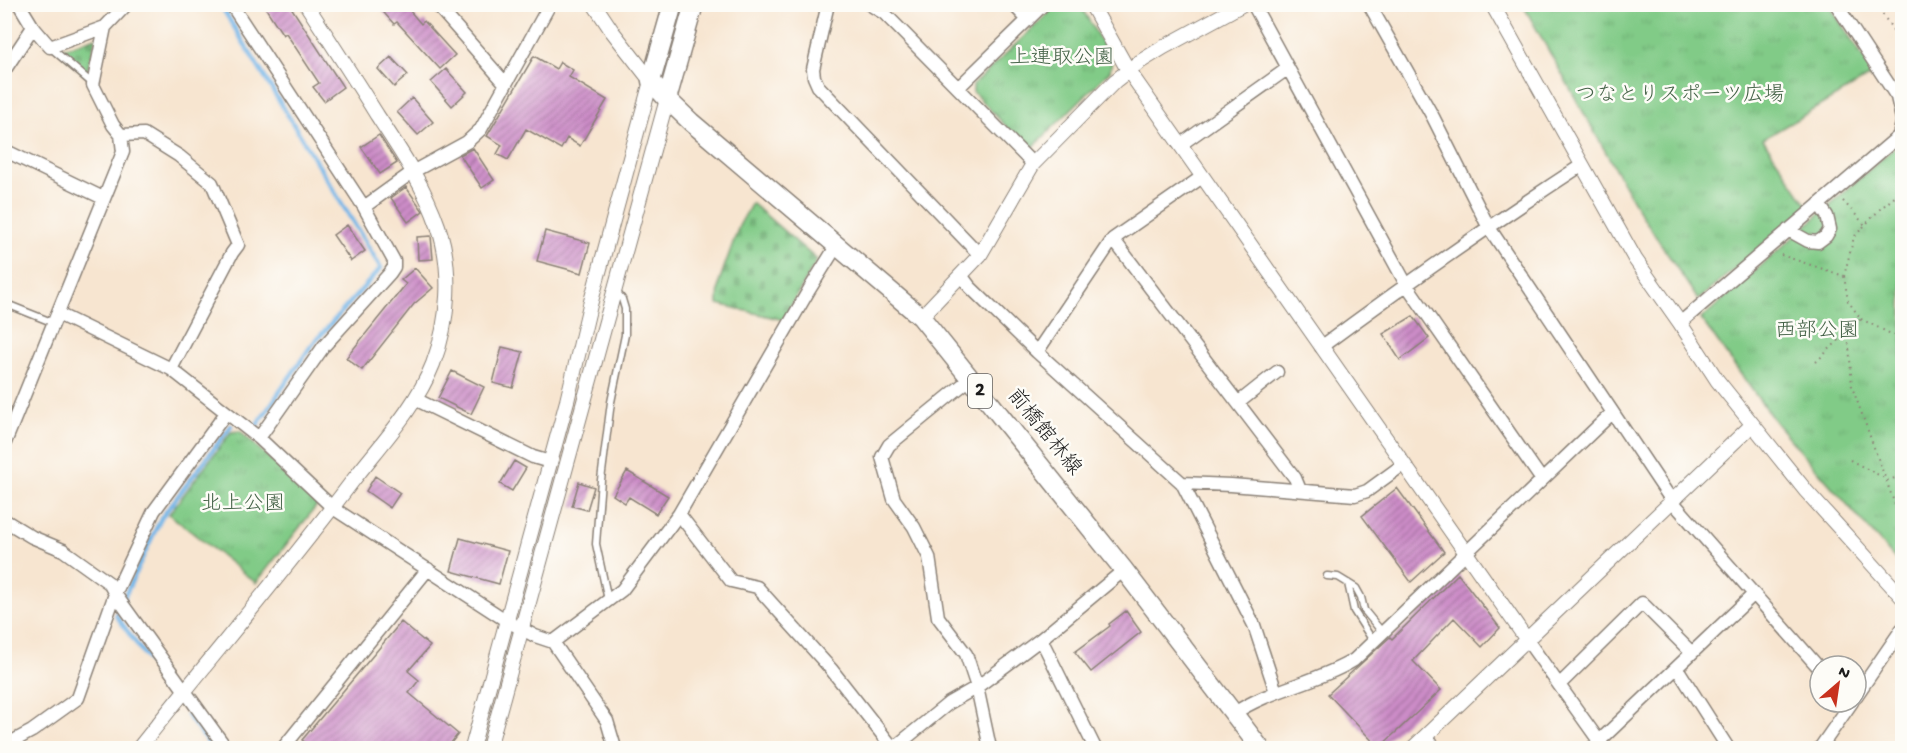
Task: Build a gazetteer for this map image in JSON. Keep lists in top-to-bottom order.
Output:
{
  "streets": {
    "main road": ["2", "前橋館林線"]
  },
  "parks": [
    "上連取公園",
    "つなとりスポーツ広場",
    "西部公園",
    "北上公園"
  ],
  "north": "top right"
}
